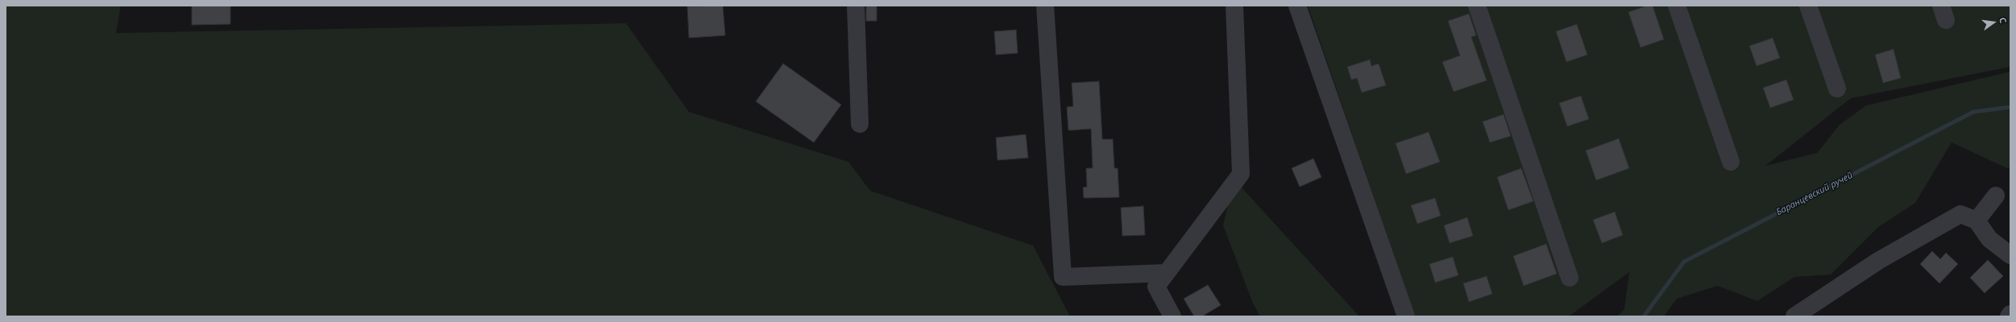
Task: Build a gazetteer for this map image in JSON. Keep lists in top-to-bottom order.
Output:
{
  "water": ["Баранцевский ручей"],
  "north": "right"
}
